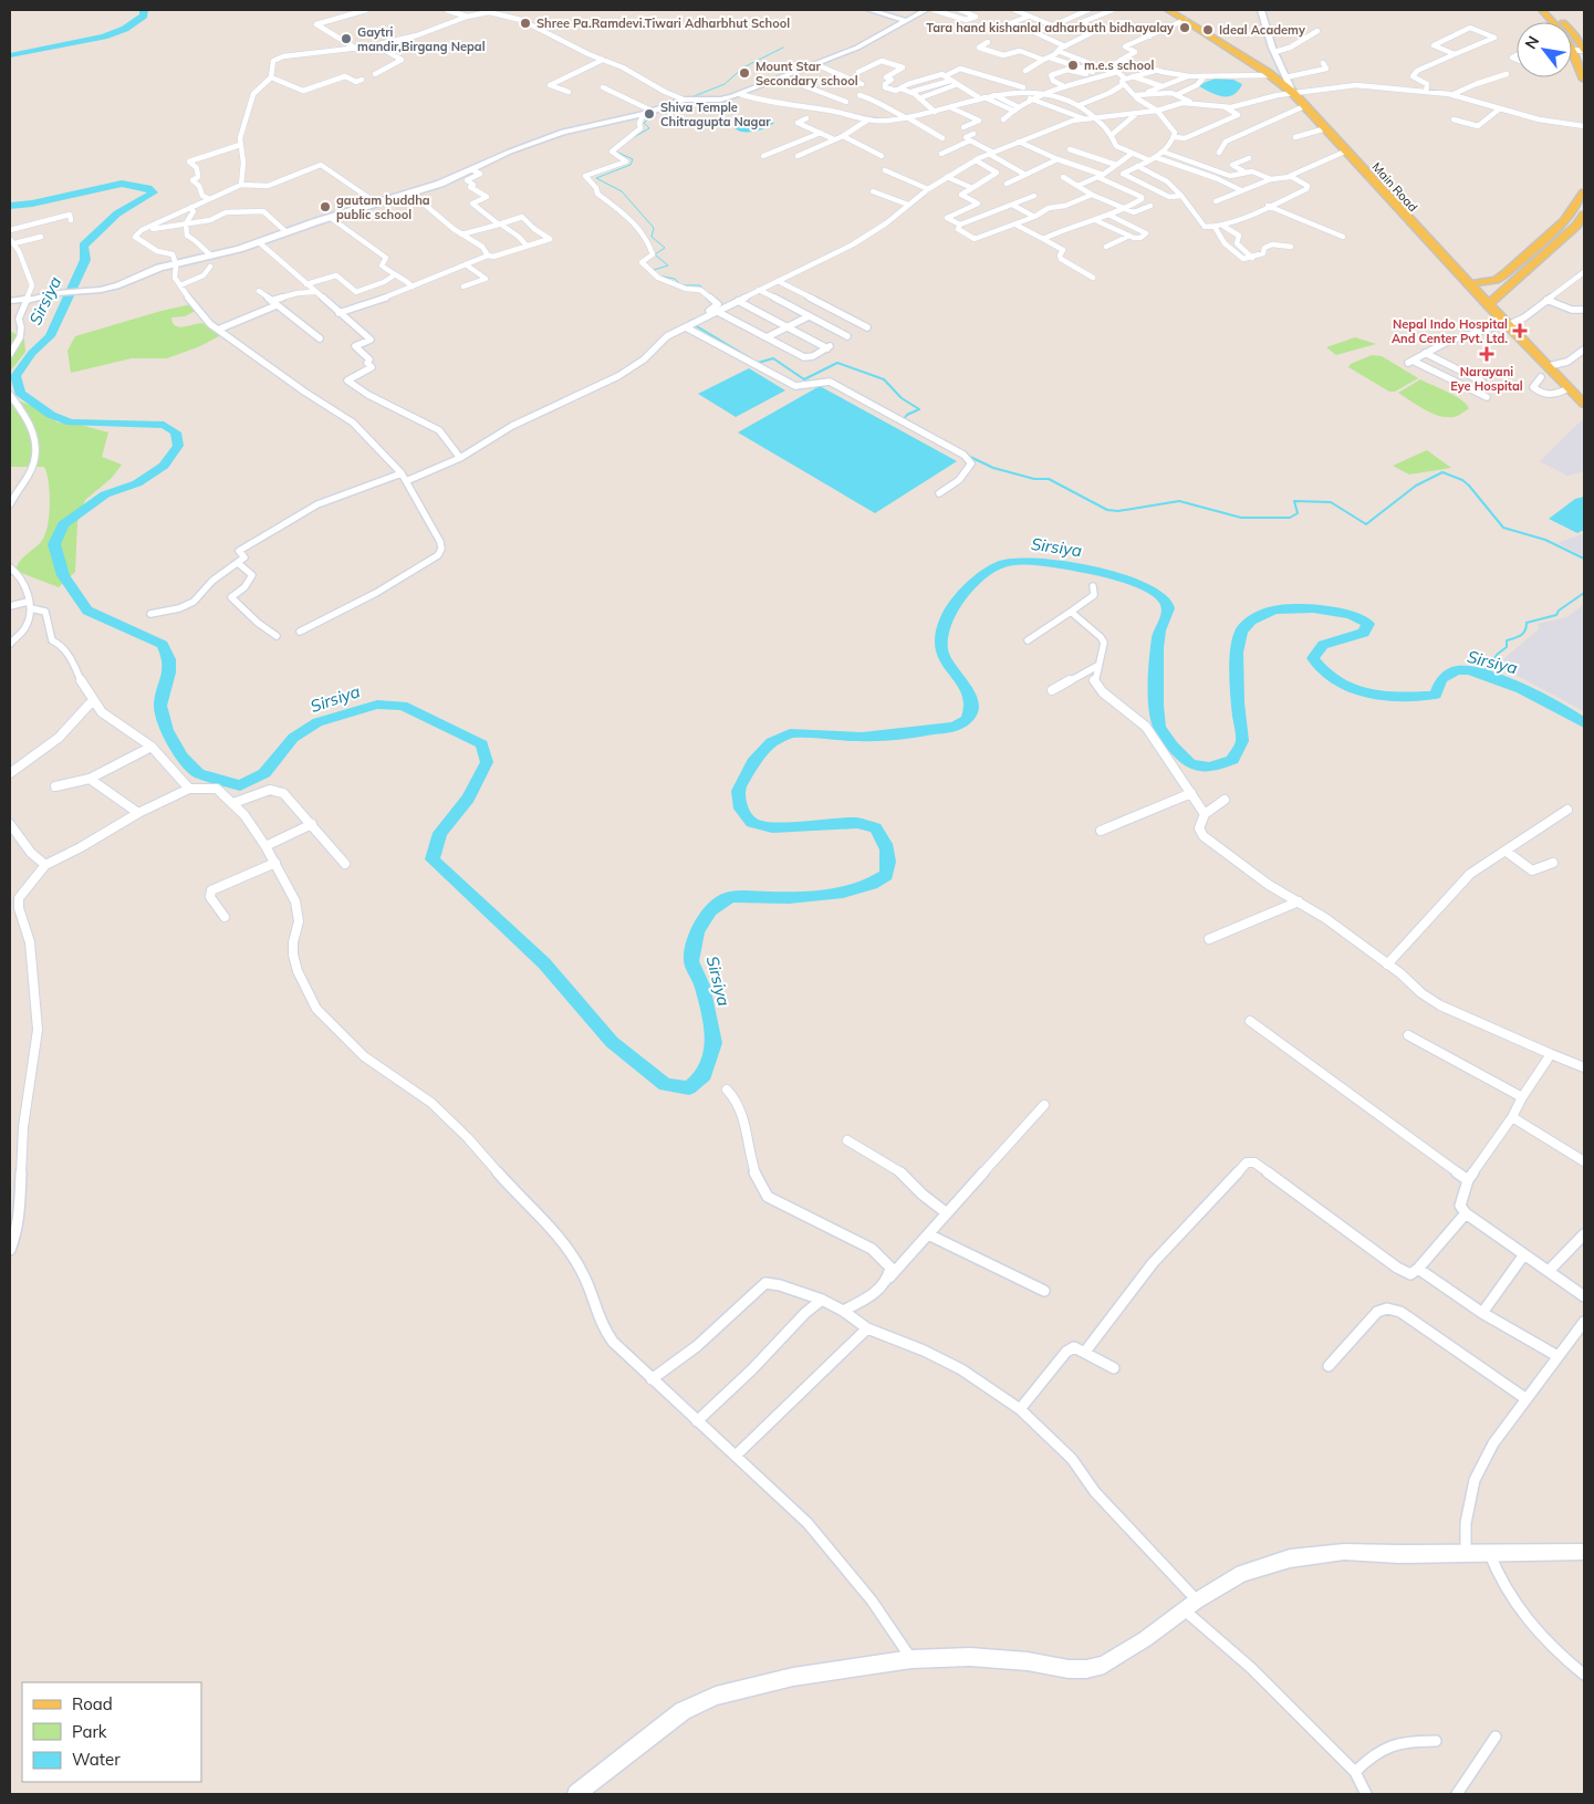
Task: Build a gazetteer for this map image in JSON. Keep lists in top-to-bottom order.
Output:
{
  "streets": {
    "main road": ["Main Road"]
  },
  "water": ["Sirsiya"],
  "places": {
    "other": [
      "Shree Pa.Ramdevi.Tiwari Adharbhut School",
      "Tara hand kishanlal adharbuth bidhayalay",
      "Ideal Academy",
      "Gaytri mandir,Birgang Nepal",
      "m.e.s school",
      "Mount Star Secondary school",
      "Shiva Temple Chitragupta Nagar",
      "gautam buddha public school"
    ],
    "health": ["Nepal Indo Hospital And Center Pvt. Ltd.", "Narayani Eye Hospital"]
  },
  "legend": ["Road", "Park", "Water"],
  "north": "top left"
}
